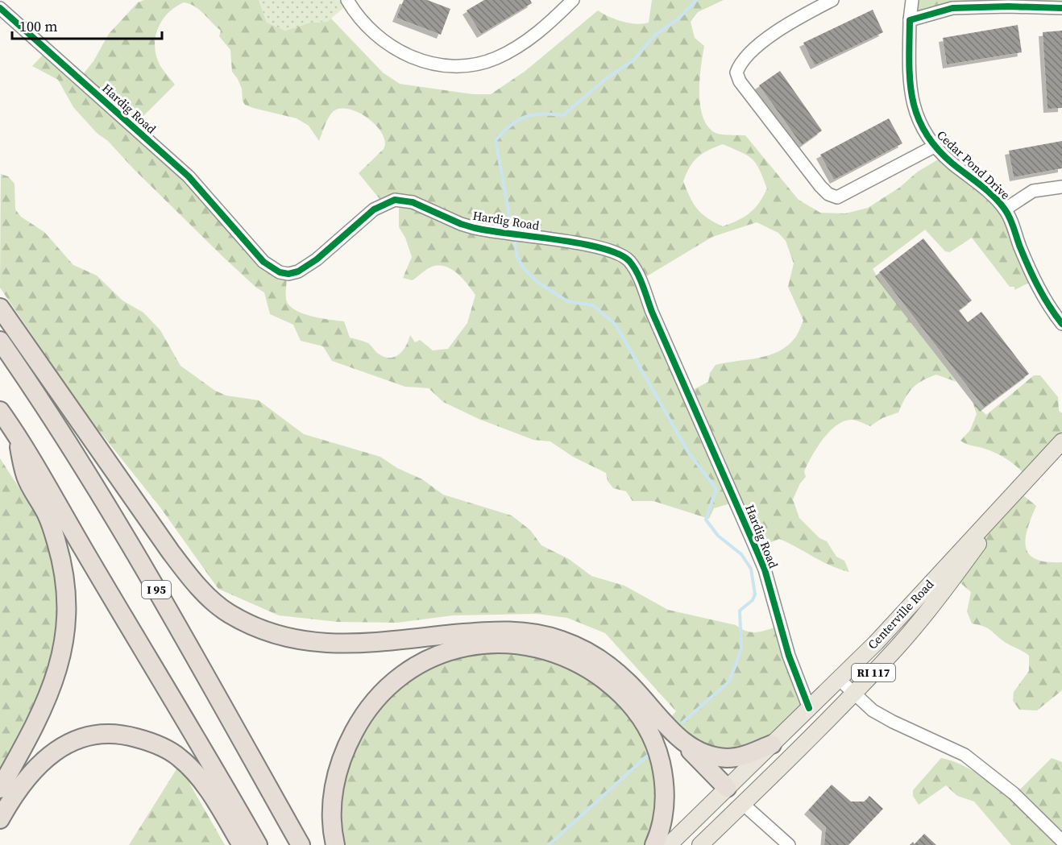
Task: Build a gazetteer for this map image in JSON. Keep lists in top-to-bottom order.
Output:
{
  "streets": {
    "highway": ["I 95"],
    "main road": ["Centerville Road", "RI 117"],
    "street": ["Hardig Road", "Cedar Pond Drive"]
  },
  "crossings": [
    ["Hardig Road", "Centerville Road"]
  ],
  "scale_bar": "100 m"
}
